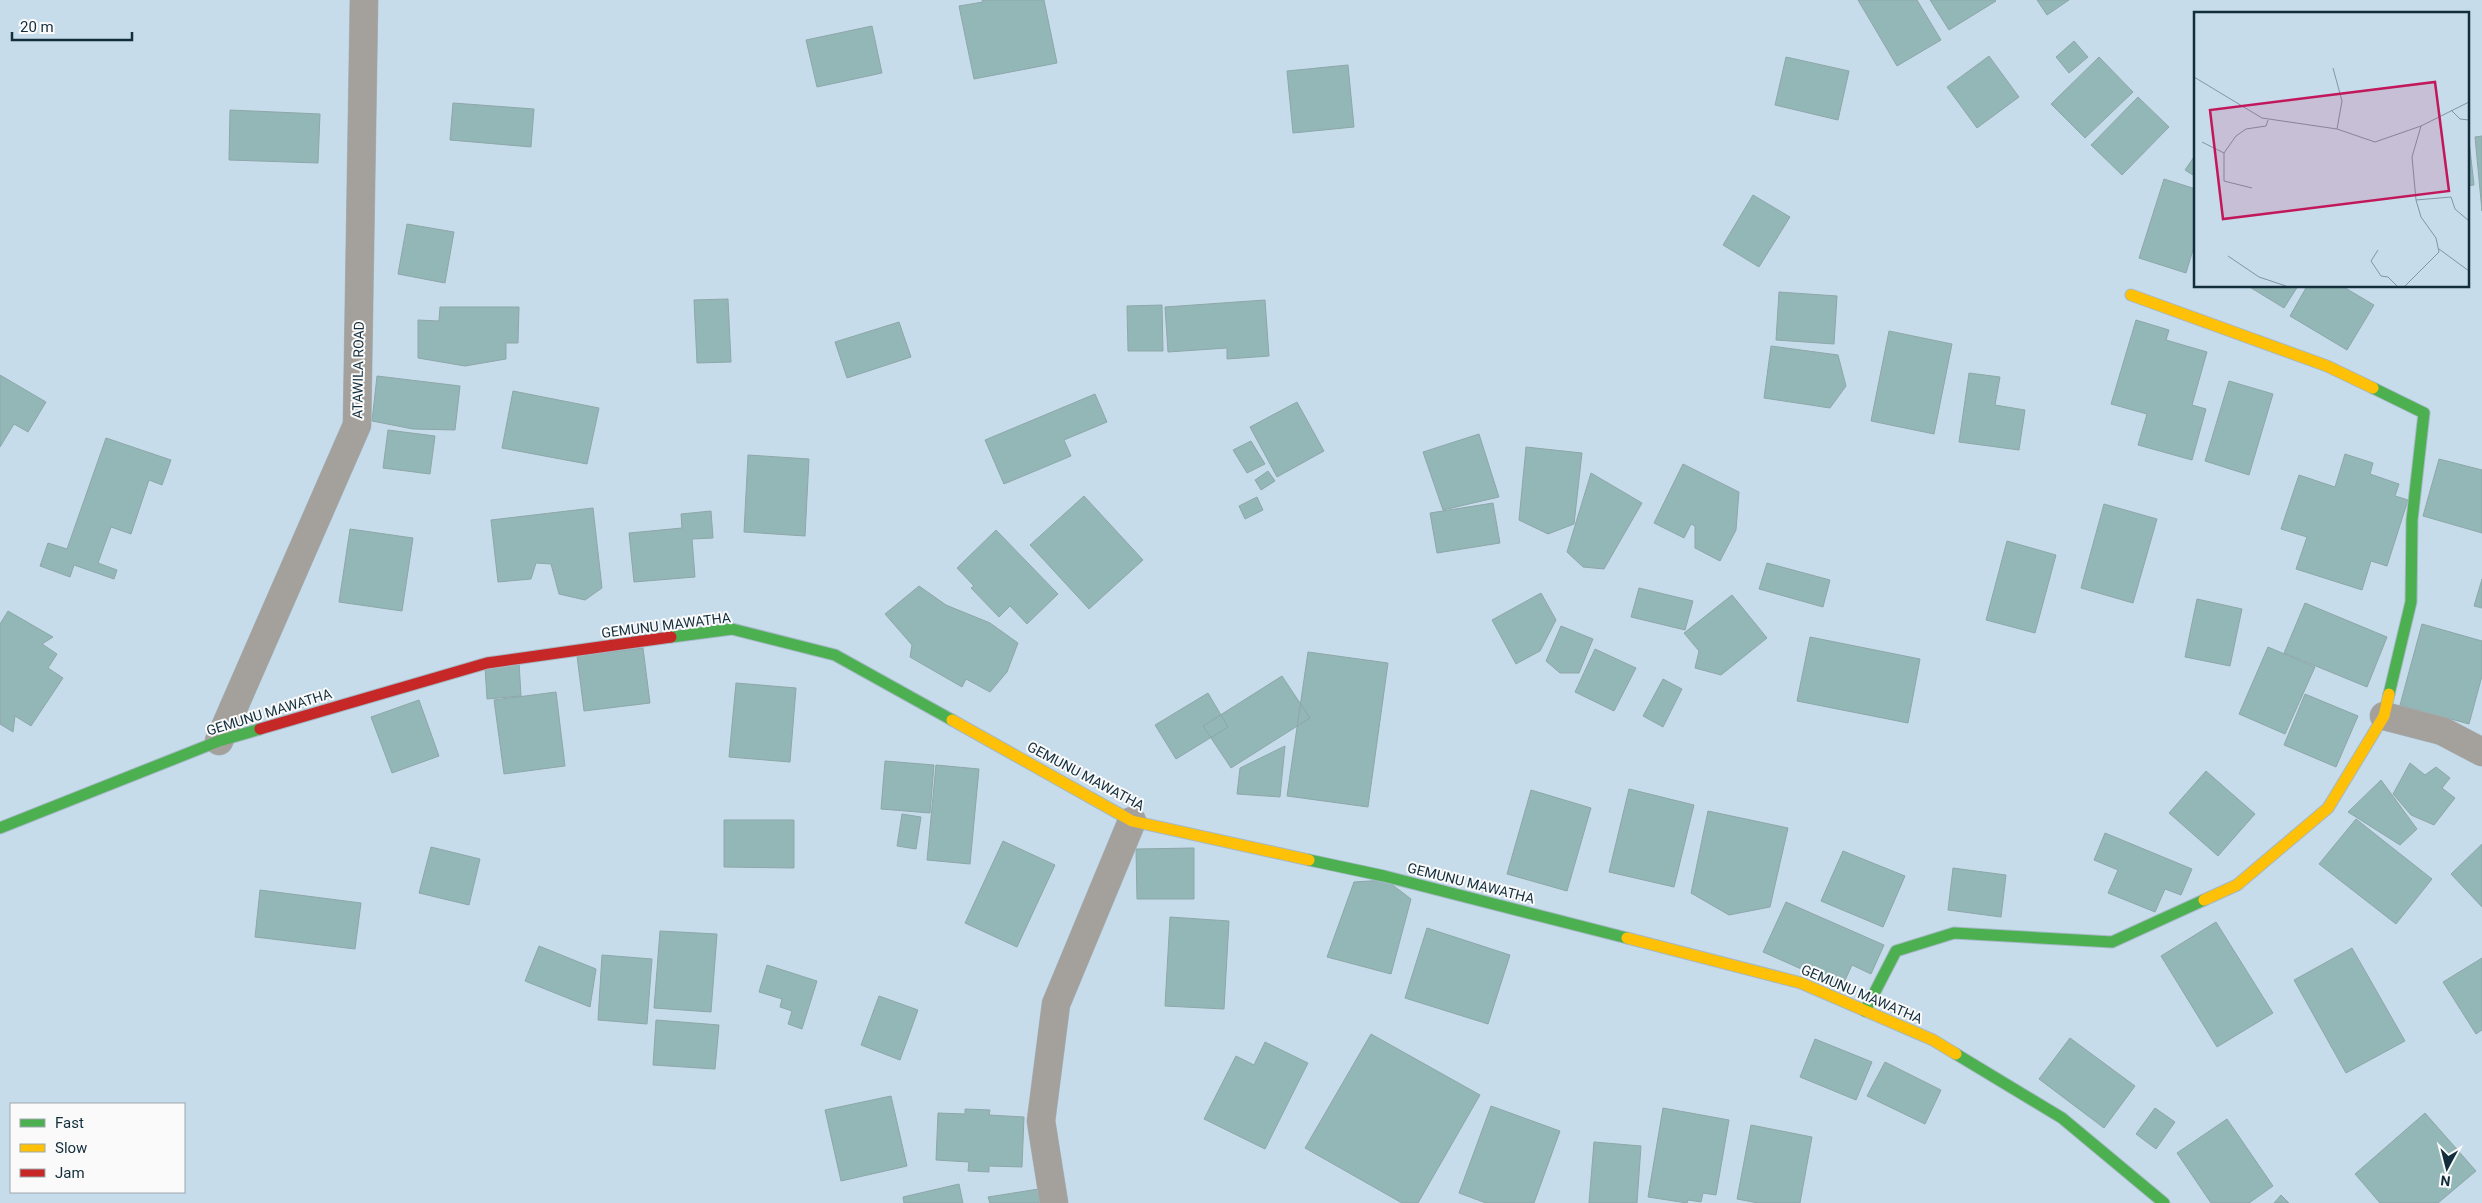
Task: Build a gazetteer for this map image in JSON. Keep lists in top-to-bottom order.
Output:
{
  "streets": {
    "street": ["ATAWILA ROAD", "GEMUNU MAWATHA"]
  },
  "crossings": [
    ["ATAWILA ROAD", "GEMUNU MAWATHA"]
  ],
  "legend": ["Fast", "Slow", "Jam"],
  "scale_bar": "20 m",
  "north": "bottom"
}
